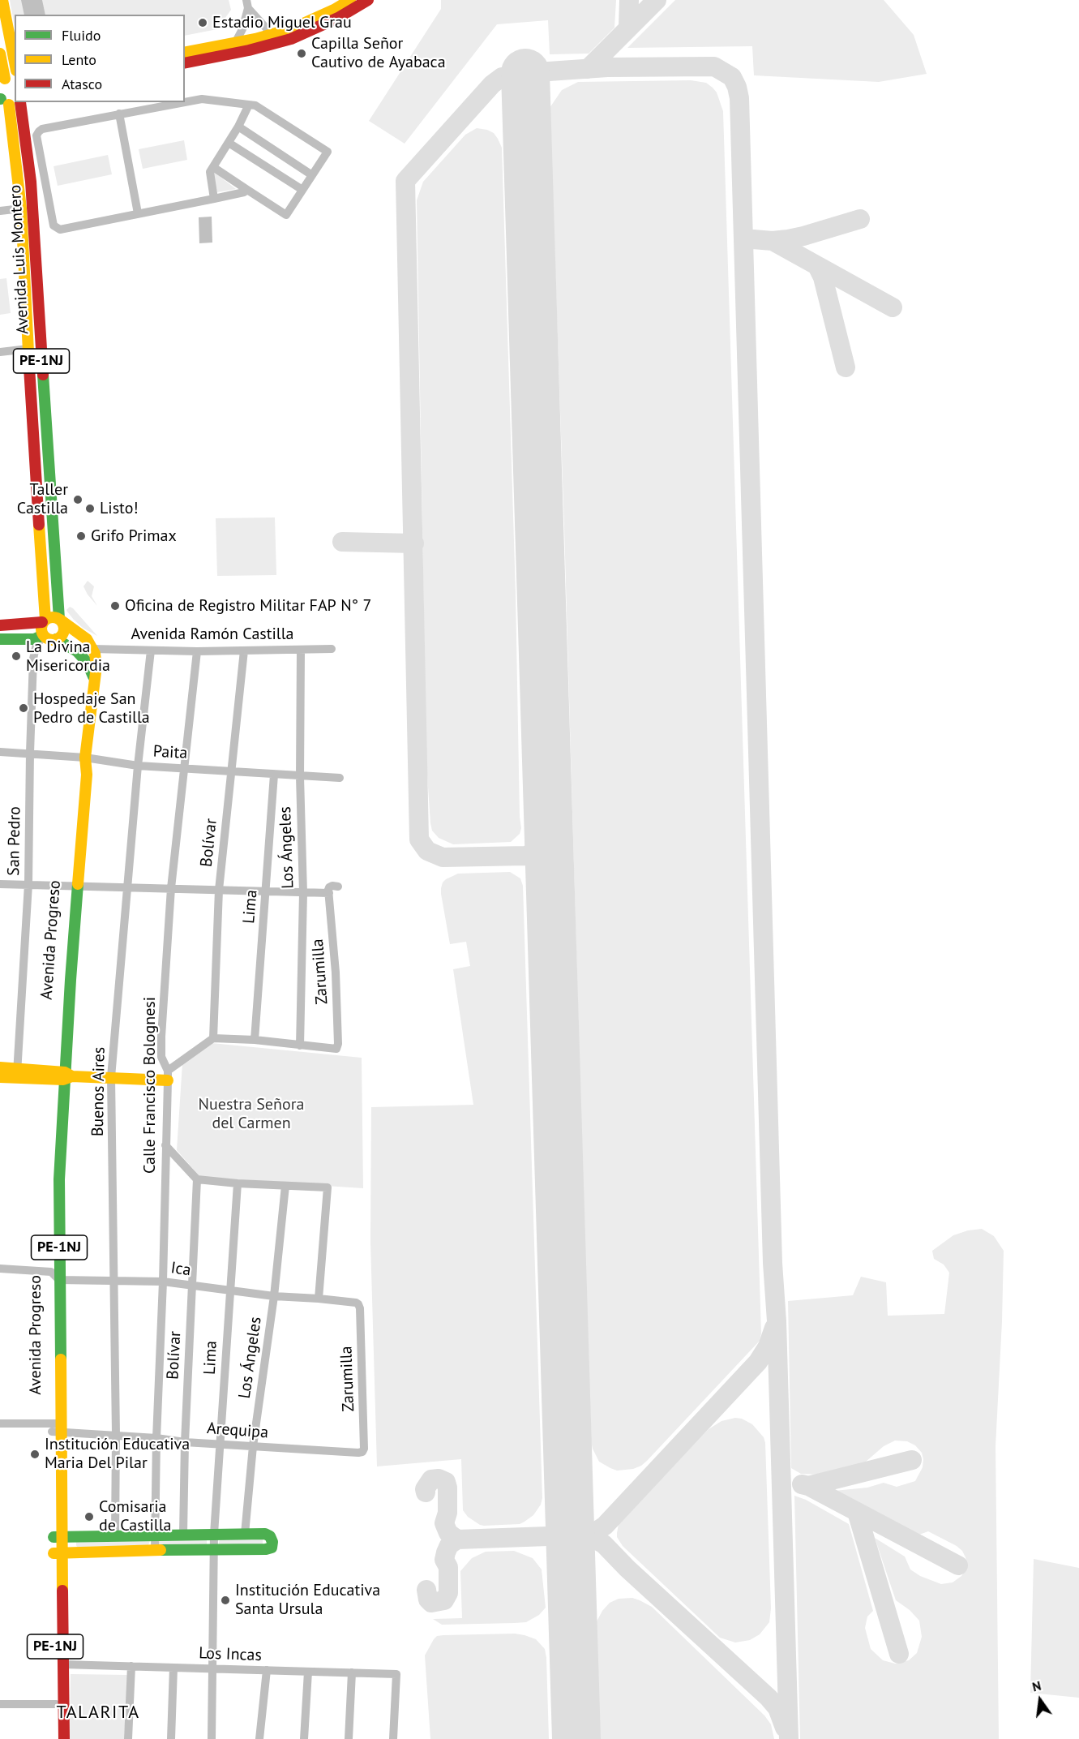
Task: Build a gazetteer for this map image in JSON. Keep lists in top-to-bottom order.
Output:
{
  "streets": {
    "main road": ["Avenida Luis Montero", "PE-1NJ", "Avenida Progreso"],
    "street": [
      "Avenida Ramón Castilla",
      "Paita",
      "San Pedro",
      "Bolívar",
      "Los Ángeles",
      "Lima",
      "Zarumilla",
      "Calle Francisco Bolognesi",
      "Buenos Aires",
      "Ica",
      "Arequipa",
      "Los Incas"
    ]
  },
  "crossings": [
    ["Avenida Luis Montero", "PE-1NJ"],
    ["Avenida Luis Montero", "San Pedro"],
    ["PE-1NJ", "San Pedro"],
    ["Avenida Ramón Castilla", "Bolívar"],
    ["Avenida Ramón Castilla", "Los Ángeles"],
    ["Avenida Ramón Castilla", "Avenida Progreso"],
    ["Avenida Ramón Castilla", "Calle Francisco Bolognesi"],
    ["Avenida Ramón Castilla", "Buenos Aires"],
    ["Paita", "San Pedro"],
    ["Paita", "Bolívar"],
    ["Paita", "Los Ángeles"],
    ["Paita", "Lima"],
    ["Paita", "Avenida Progreso"],
    ["Paita", "Calle Francisco Bolognesi"],
    ["Paita", "Buenos Aires"],
    ["Bolívar", "Ica"],
    ["Bolívar", "Arequipa"],
    ["Los Ángeles", "Zarumilla"],
    ["Los Ángeles", "Ica"],
    ["Los Ángeles", "Arequipa"],
    ["Lima", "Ica"],
    ["Lima", "Arequipa"],
    ["Lima", "Los Incas"],
    ["Avenida Progreso", "Ica"],
    ["Avenida Progreso", "Arequipa"],
    ["Avenida Progreso", "Los Incas"],
    ["Zarumilla", "Ica"],
    ["Zarumilla", "Arequipa"],
    ["Calle Francisco Bolognesi", "Ica"],
    ["Calle Francisco Bolognesi", "Arequipa"],
    ["Buenos Aires", "Ica"],
    ["Buenos Aires", "Arequipa"]
  ],
  "districts": ["TALARITA"],
  "parks": ["Nuestra Señora del Carmen"],
  "places": [
    "Estadio Miguel Grau",
    "Capilla Señor Cautivo de Ayabaca",
    "Taller Castilla",
    "Listo!",
    "Grifo Primax",
    "Oficina de Registro Militar FAP N° 7",
    "La Divina Misericordia",
    "Hospedaje San Pedro de Castilla",
    "Institución Educativa Maria Del Pilar",
    "Comisaria de Castilla",
    "Institución Educativa Santa Ursula"
  ],
  "legend": ["Fluido", "Lento", "Atasco"],
  "north": "top"
}
